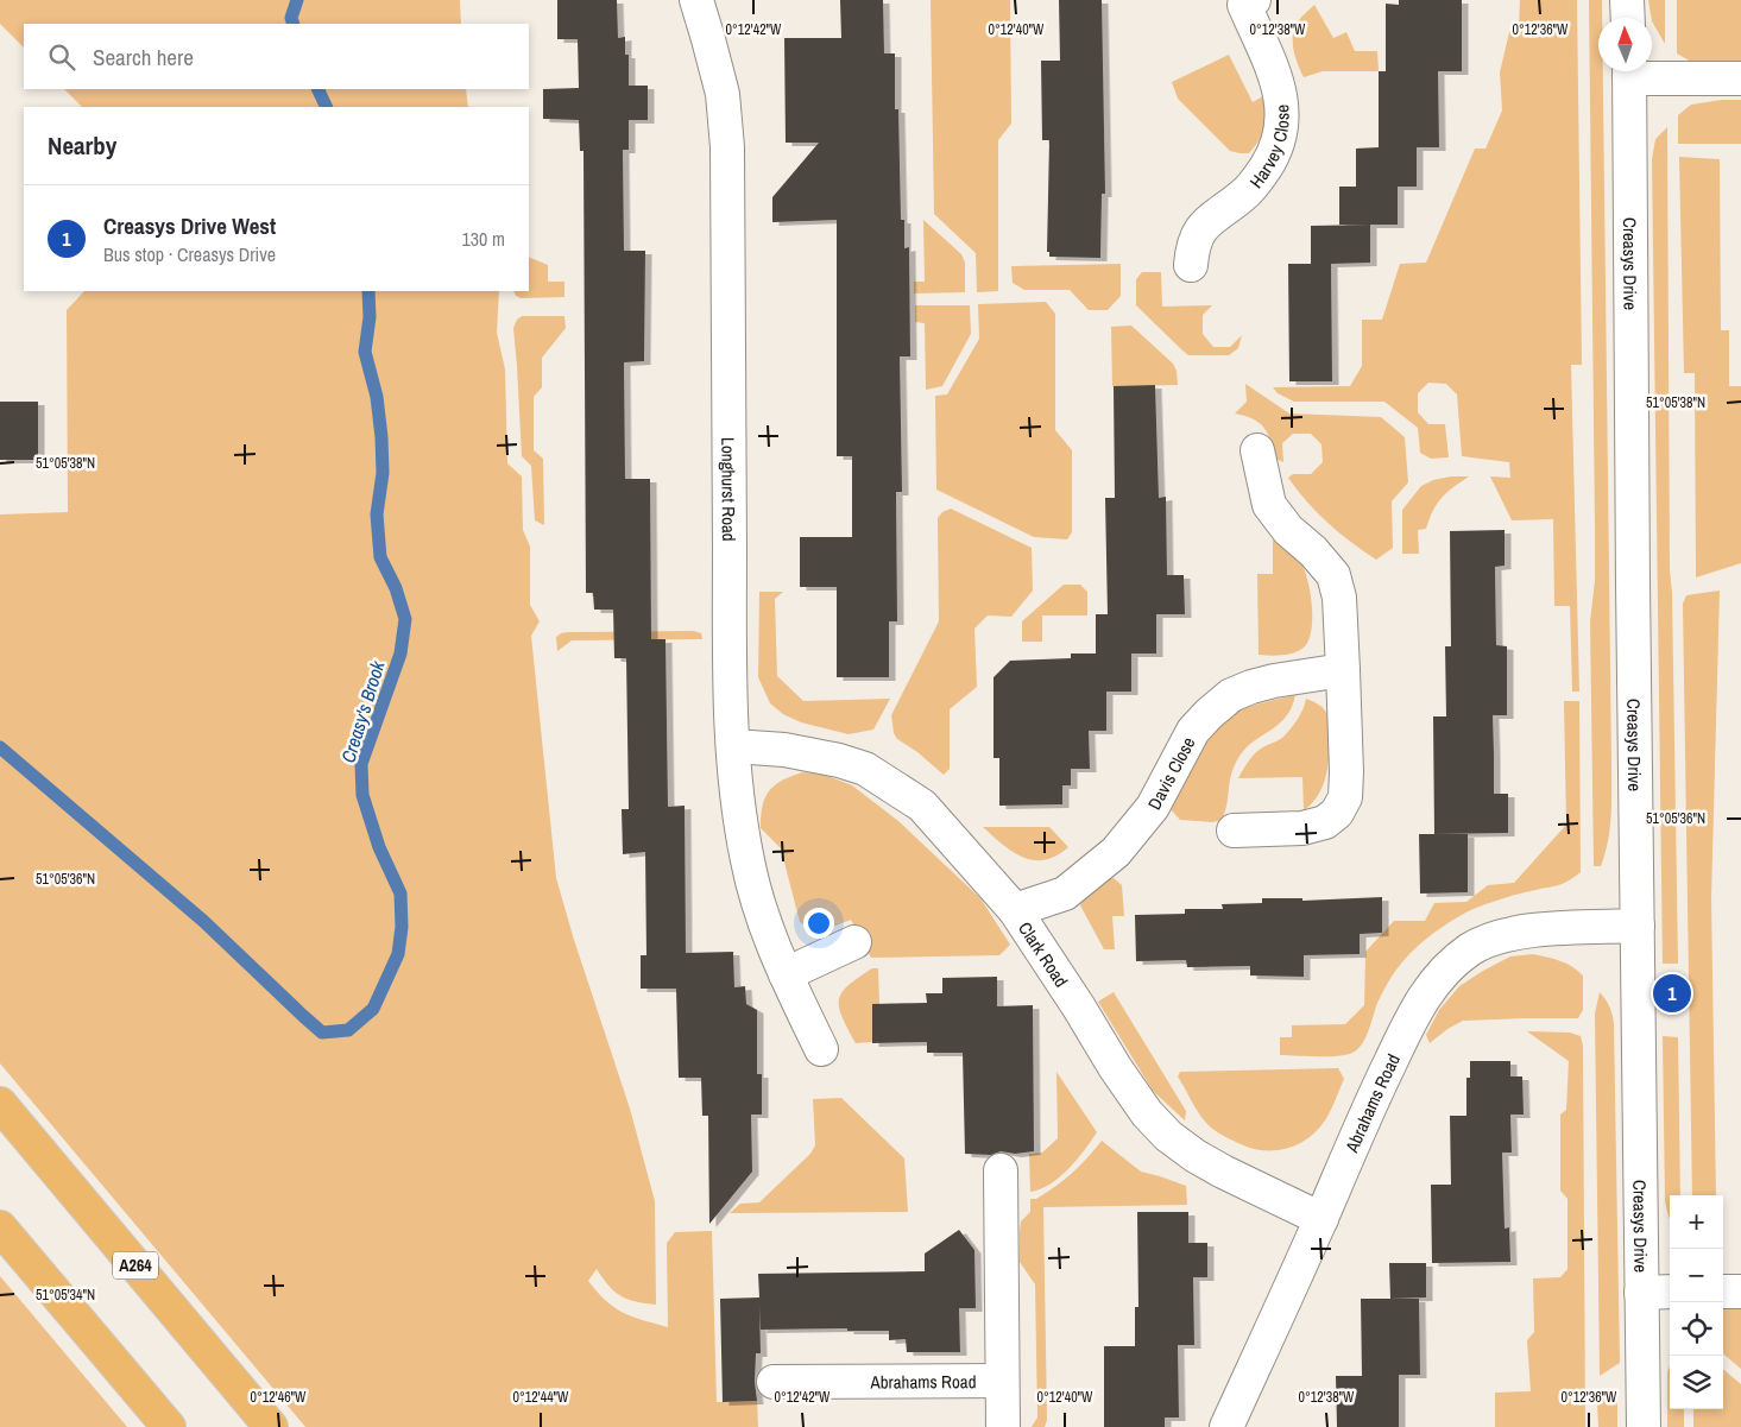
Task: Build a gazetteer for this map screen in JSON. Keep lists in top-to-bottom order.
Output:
{
  "streets": {
    "highway": ["A264"],
    "street": [
      "Harvey Close",
      "Creasys Drive",
      "Longhurst Road",
      "Davis Close",
      "Clark Road",
      "Abrahams Road"
    ]
  },
  "crossings": [
    ["Creasys Drive", "Abrahams Road"],
    ["Longhurst Road", "Clark Road"],
    ["Davis Close", "Clark Road"],
    ["Clark Road", "Abrahams Road"]
  ],
  "water": ["Creasy's Brook"],
  "north": "top",
  "page": {
    "search": "Search here",
    "heading": "Nearby",
    "list": [
      {
        "mark": "1",
        "name": "Creasys Drive West",
        "note": "Bus stop · Creasys Drive",
        "value": "130 m"
      }
    ],
    "pins": "1",
    "map_buttons": ["+", "−"]
  },
  "coordinates": [
    "0°12'42\"W",
    "0°12'40\"W",
    "0°12'38\"W",
    "0°12'36\"W",
    "51°05'38\"N",
    "51°05'36\"N",
    "51°05'34\"N",
    "0°12'46\"W",
    "0°12'44\"W"
  ]
}
